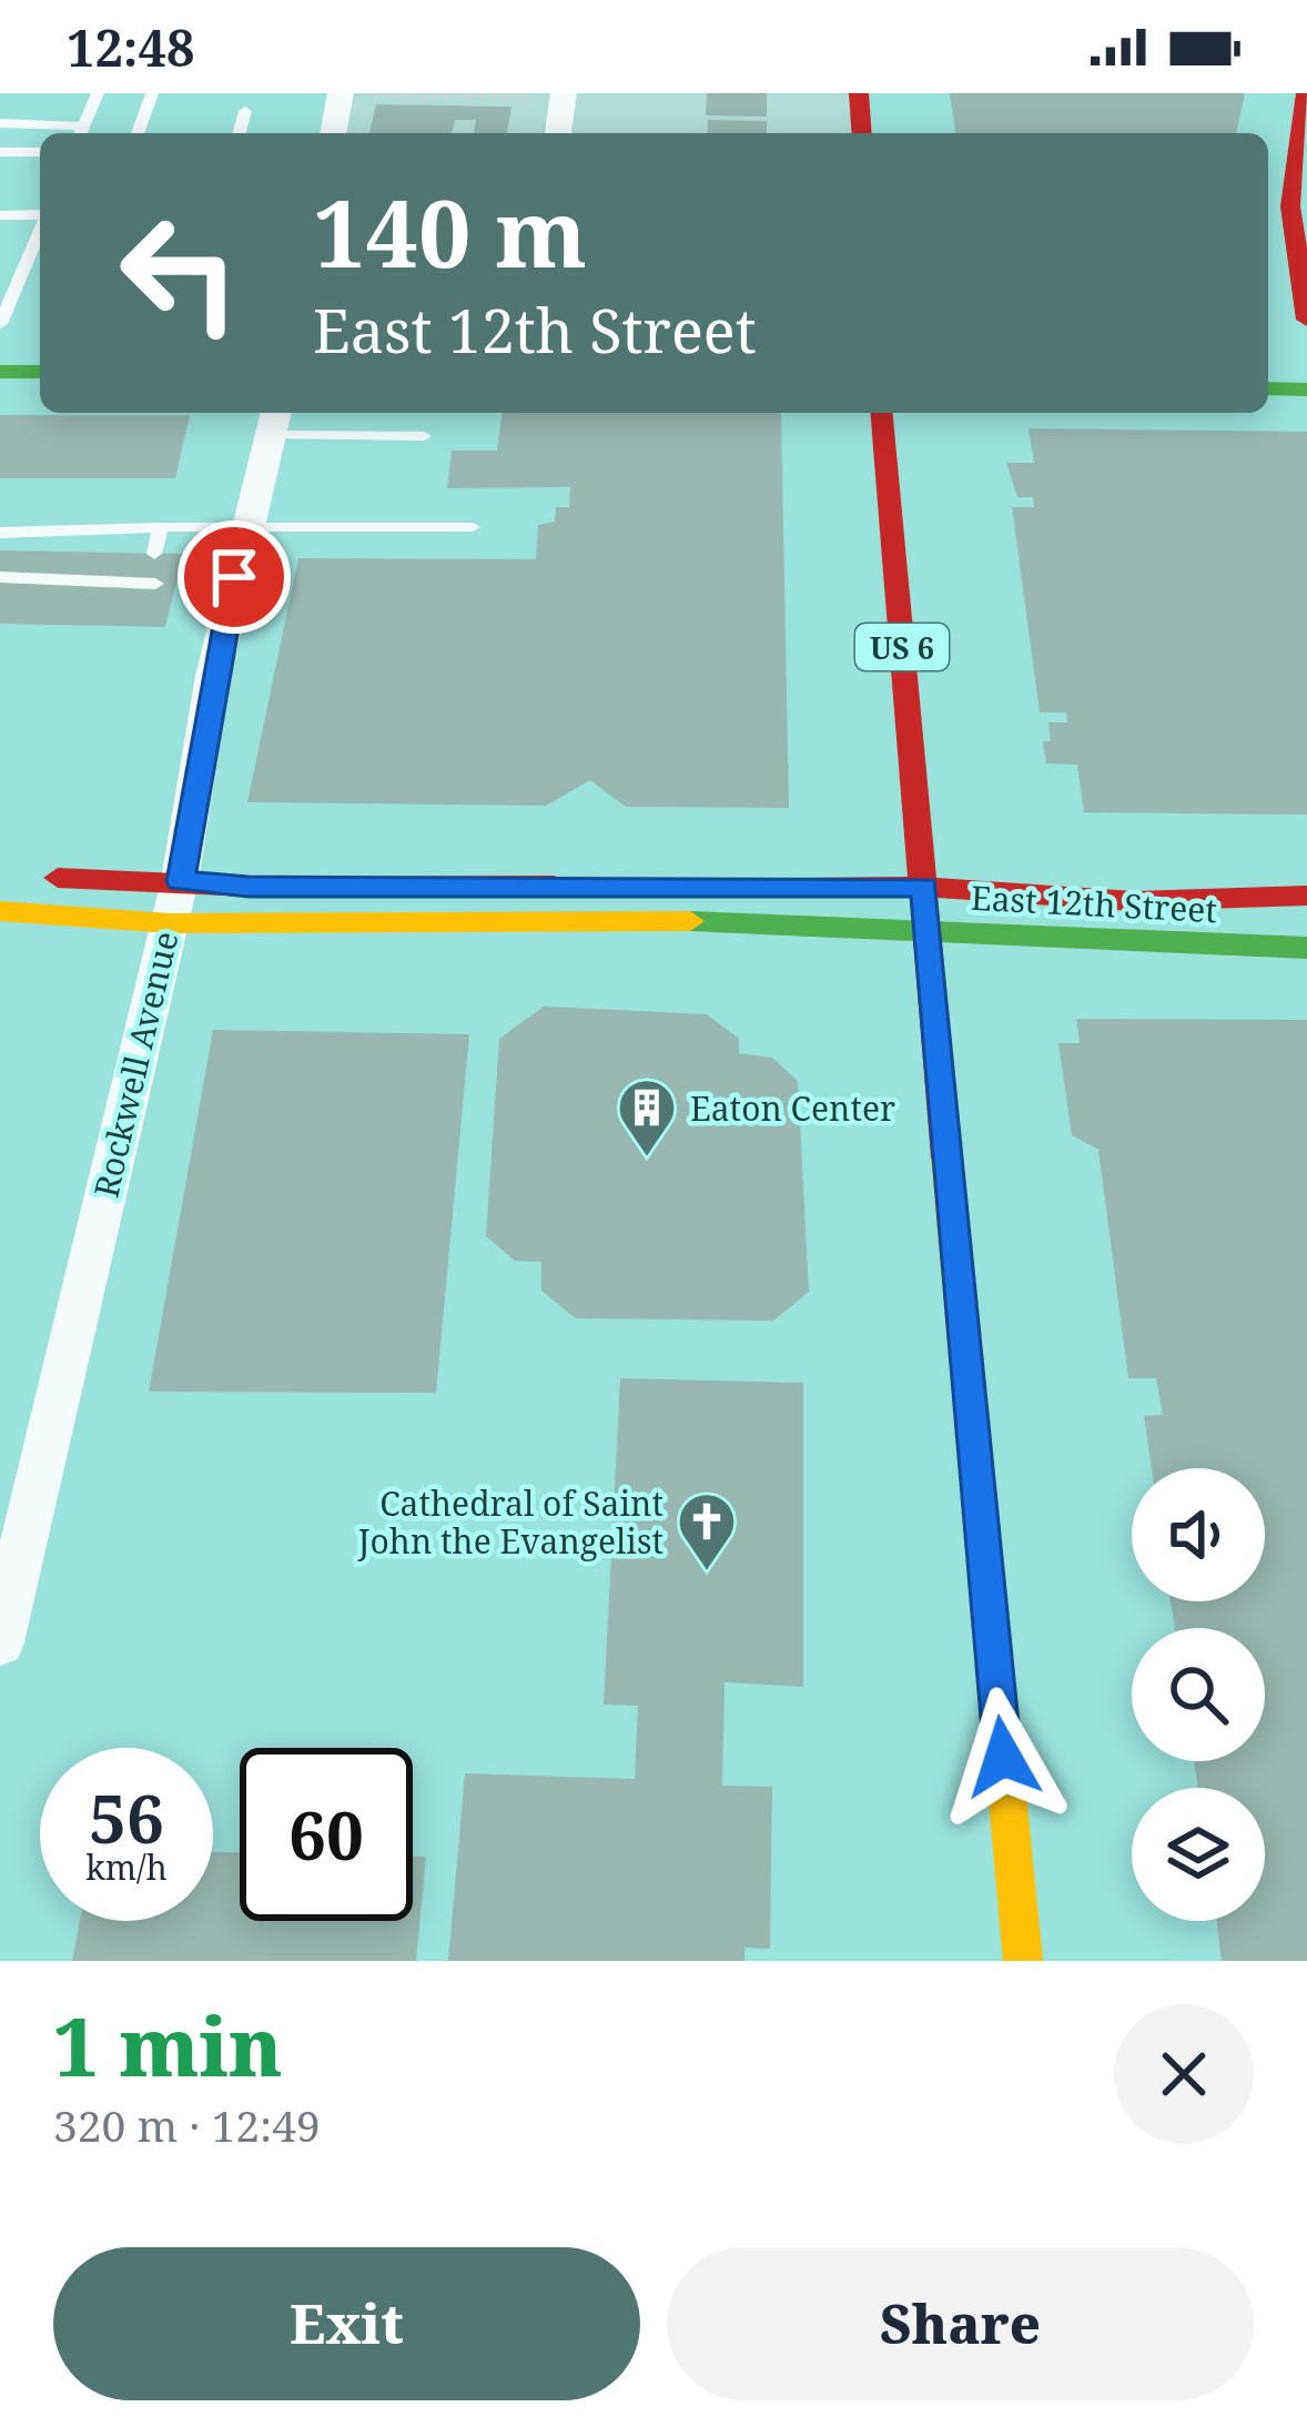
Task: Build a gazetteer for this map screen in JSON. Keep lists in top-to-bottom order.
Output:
{
  "streets": {
    "main road": ["US 6", "East 12th Street"],
    "street": ["Rockwell Avenue"]
  },
  "crossings": [
    ["US 6", "East 12th Street"],
    ["East 12th Street", "Rockwell Avenue"]
  ],
  "places": {
    "building": ["Eaton Center"],
    "church": ["Cathedral of Saint John the Evangelist"]
  },
  "page": {
    "status": "12:48",
    "turn": ["140 m", "East 12th Street"],
    "speed": "56 km/h",
    "limit": "60",
    "heading": ["1 min", "320 m · 12:49"],
    "buttons": ["Exit", "Share"]
  }
}
